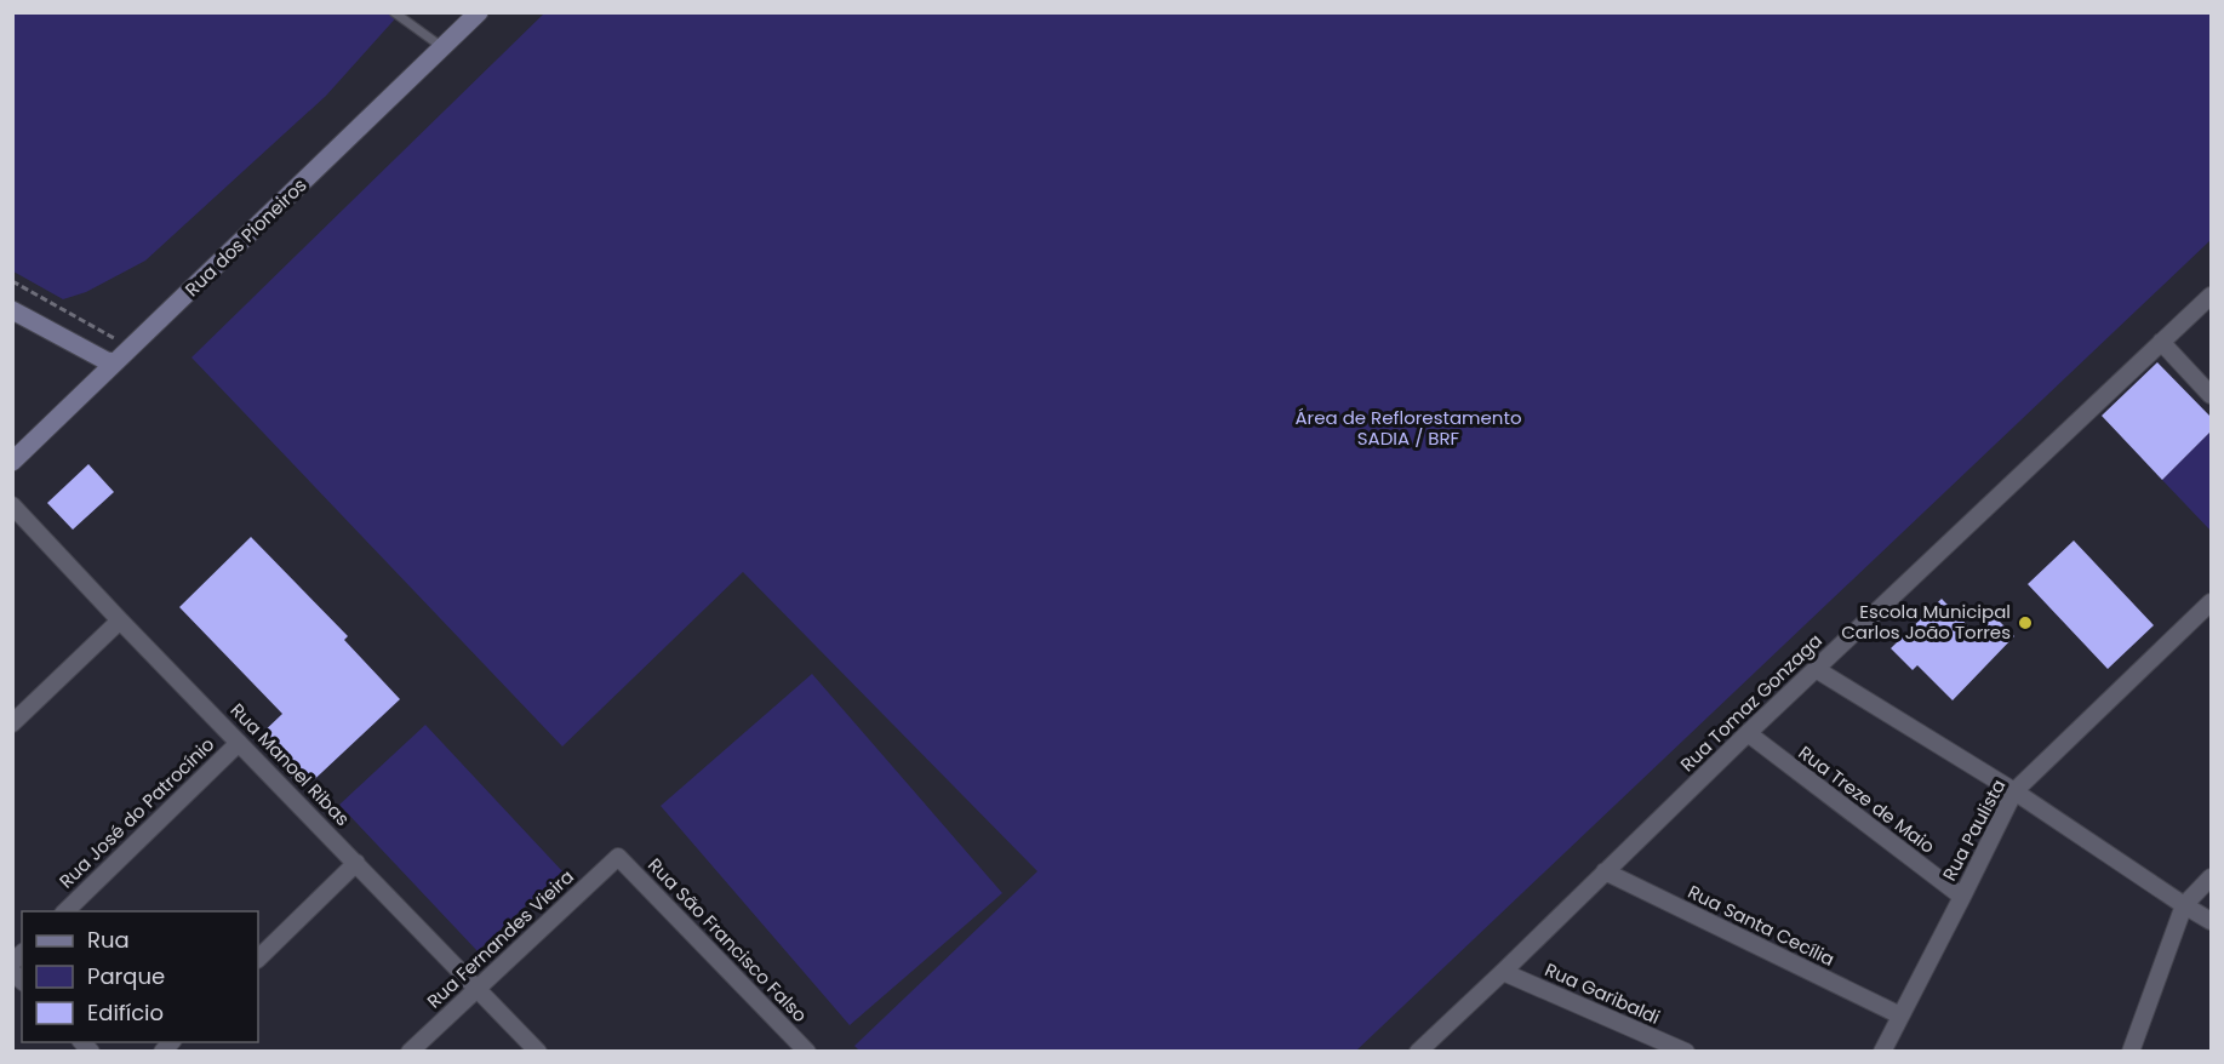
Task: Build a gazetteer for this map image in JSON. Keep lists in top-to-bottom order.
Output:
{
  "streets": {
    "main road": ["Rua dos Pioneiros"],
    "street": [
      "Rua Tomaz Gonzaga",
      "Rua Manoel Ribas",
      "Rua Treze de Maio",
      "Rua José do Patrocínio",
      "Rua Paulista",
      "Rua Santa Cecília",
      "Rua Fernandes Vieira",
      "Rua São Francisco Falso",
      "Rua Garibaldi"
    ]
  },
  "crossings": [
    ["Rua Tomaz Gonzaga", "Rua Treze de Maio"],
    ["Rua Tomaz Gonzaga", "Rua Santa Cecília"],
    ["Rua Tomaz Gonzaga", "Rua Garibaldi"],
    ["Rua Manoel Ribas", "Rua José do Patrocínio"],
    ["Rua Manoel Ribas", "Rua Fernandes Vieira"],
    ["Rua Treze de Maio", "Rua Paulista"],
    ["Rua Paulista", "Rua Santa Cecília"],
    ["Rua Fernandes Vieira", "Rua São Francisco Falso"]
  ],
  "parks": ["Área de Reflorestamento SADIA / BRF"],
  "places": ["Escola Municipal Carlos João Torres"],
  "legend": ["Rua", "Parque", "Edifício"]
}
